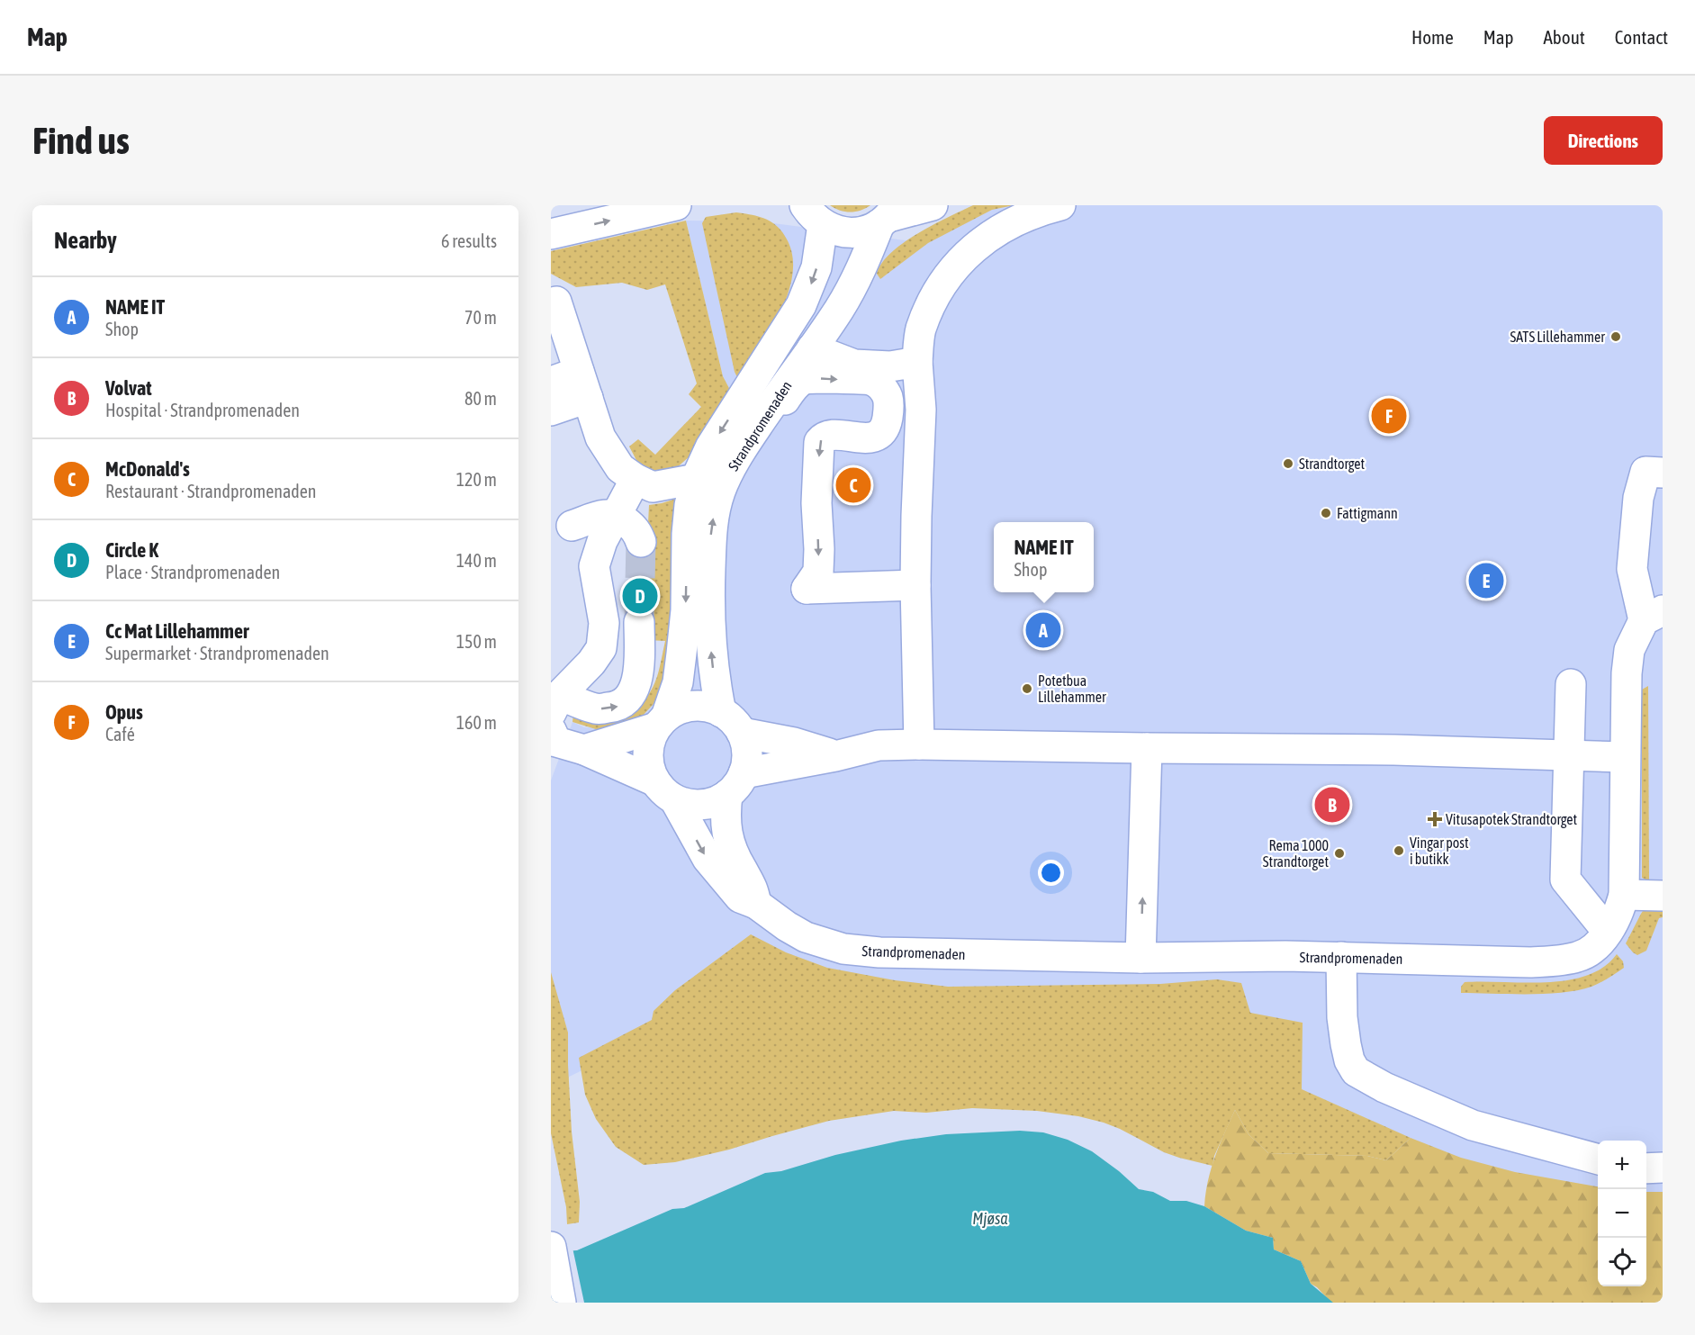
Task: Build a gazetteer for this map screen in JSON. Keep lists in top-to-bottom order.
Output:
{
  "streets": {
    "main road": ["Strandpromenaden"]
  },
  "water": ["Mjøsa"],
  "places": {
    "other": [
      "SATS Lillehammer",
      "Strandtorget",
      "Fattigmann",
      "Potetbua Lillehammer",
      "Vingar post i butikk",
      "Rema 1000 Strandtorget"
    ],
    "health": ["Vitusapotek Strandtorget"]
  },
  "page": {
    "header": "Map",
    "nav": [
      "Home",
      "Map",
      "About",
      "Contact"
    ],
    "buttons": "Directions",
    "title": "Find us",
    "heading": ["Nearby", "6 results"],
    "list": [
      {
        "mark": "A",
        "name": "NAME IT",
        "note": "Shop",
        "value": "70 m"
      },
      {
        "mark": "B",
        "name": "Volvat",
        "note": "Hospital · Strandpromenaden",
        "value": "80 m"
      },
      {
        "mark": "C",
        "name": "McDonald's",
        "note": "Restaurant · Strandpromenaden",
        "value": "120 m"
      },
      {
        "mark": "D",
        "name": "Circle K",
        "note": "Place · Strandpromenaden",
        "value": "140 m"
      },
      {
        "mark": "E",
        "name": "Cc Mat Lillehammer",
        "note": "Supermarket · Strandpromenaden",
        "value": "150 m"
      },
      {
        "mark": "F",
        "name": "Opus",
        "note": "Café",
        "value": "160 m"
      }
    ],
    "pins": [
      "F",
      "C",
      "E",
      "D",
      "A",
      "B"
    ],
    "popup": ["NAME IT", "Shop"],
    "map_buttons": ["+", "−"]
  }
}
